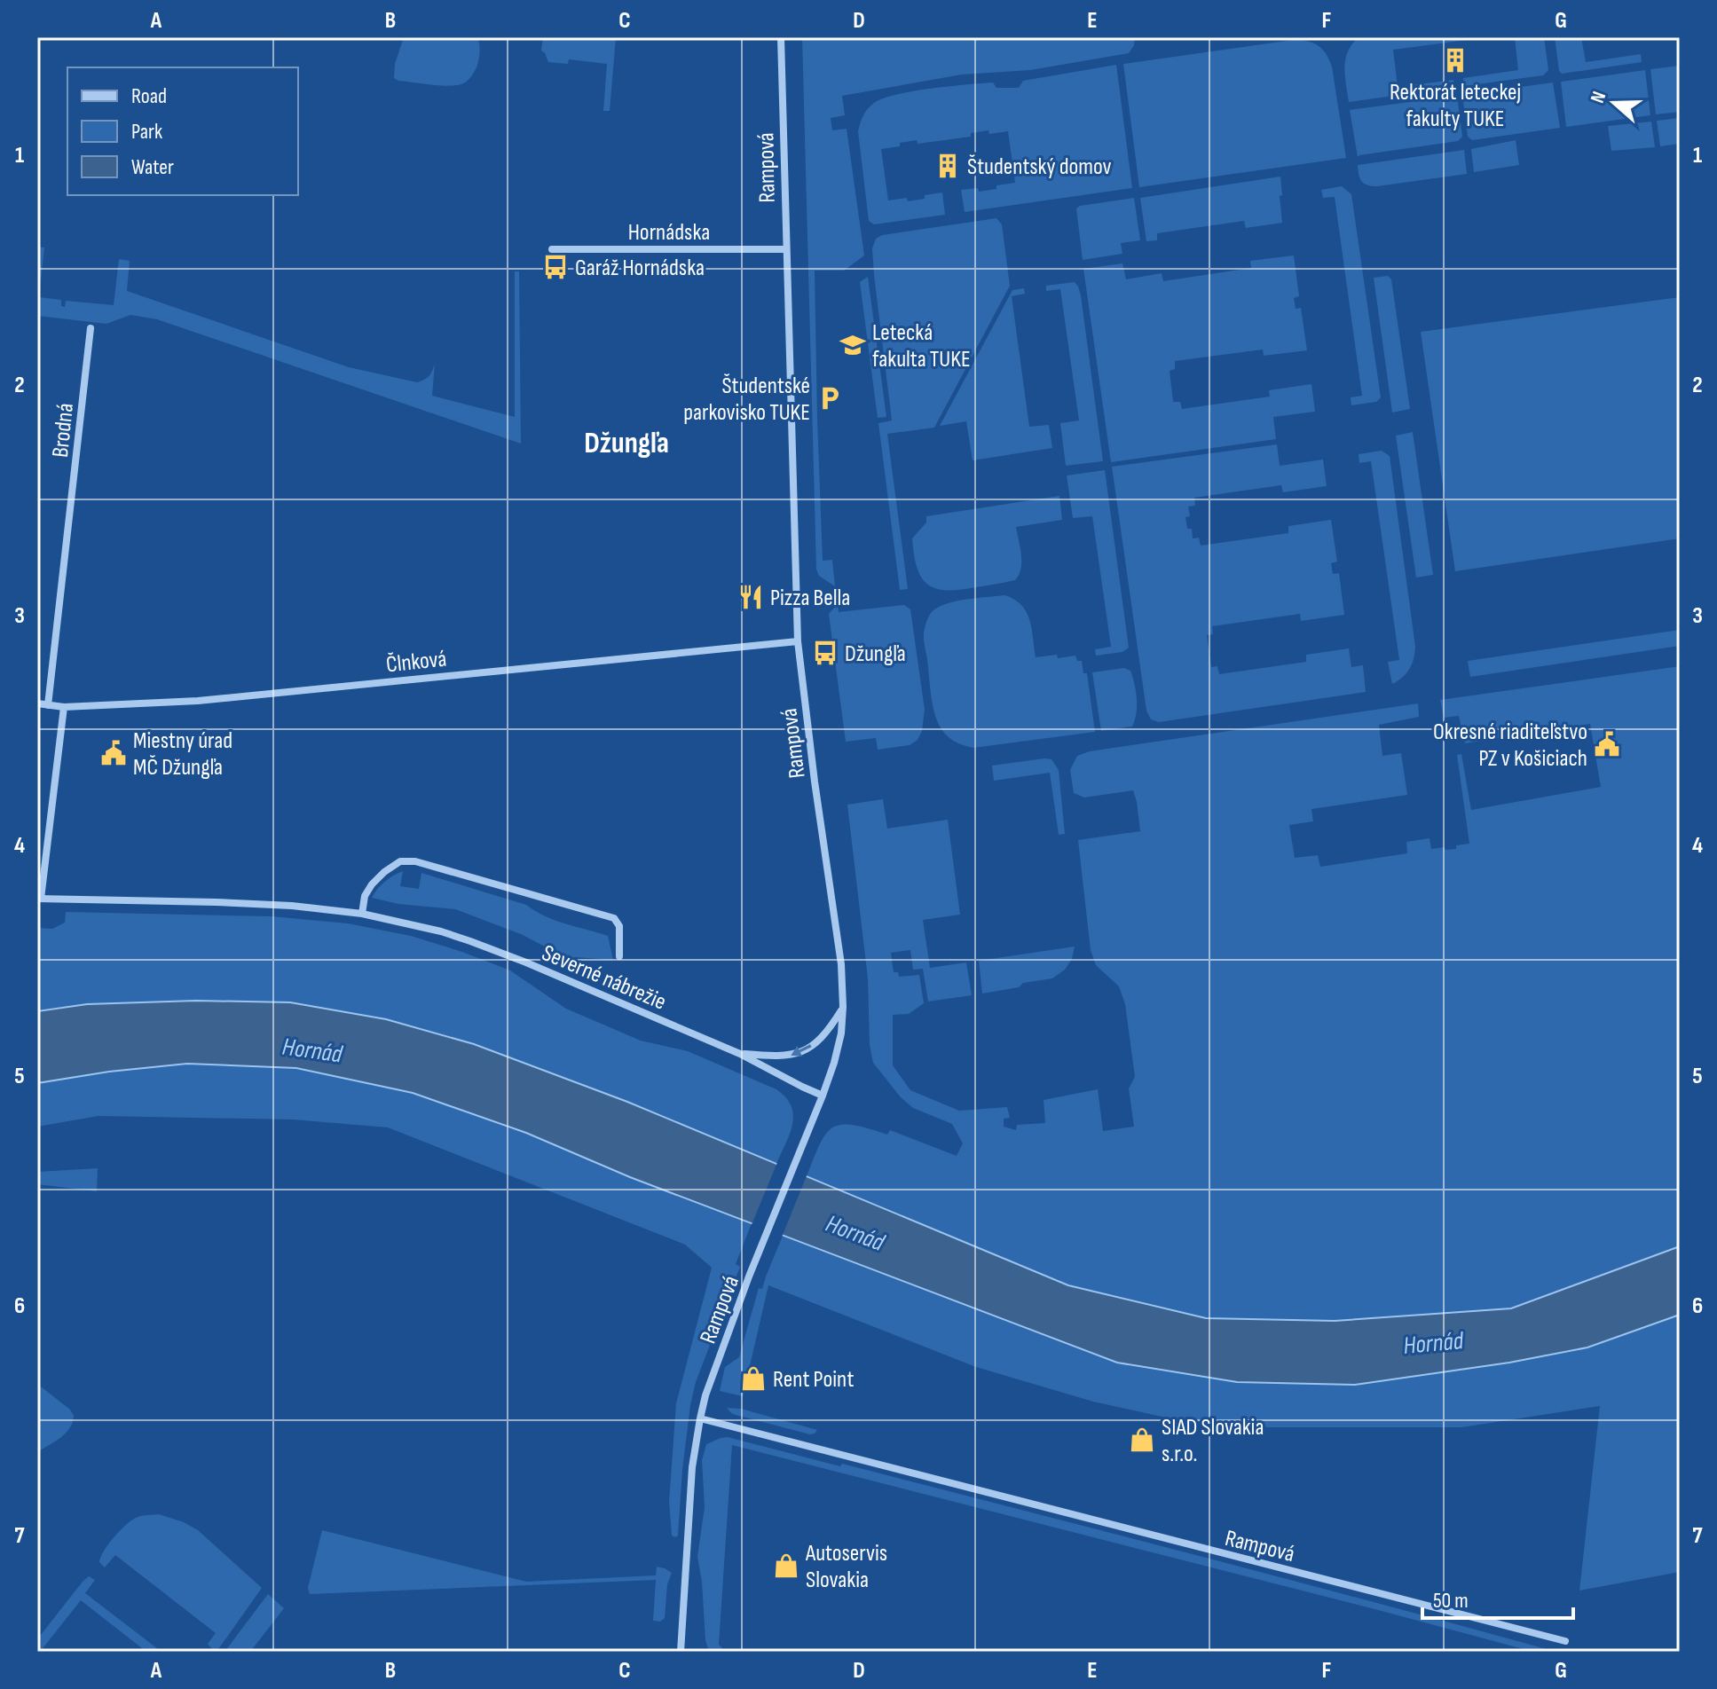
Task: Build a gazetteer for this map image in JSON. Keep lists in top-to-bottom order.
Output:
{
  "streets": {
    "street": [
      "Rampová",
      "Hornádska",
      "Brodná",
      "Člnková",
      "Severné nábrežie"
    ]
  },
  "crossings": [
    ["Rampová", "Hornádska"],
    ["Rampová", "Člnková"],
    ["Rampová", "Severné nábrežie"],
    ["Brodná", "Člnková"]
  ],
  "districts": ["Džungľa"],
  "water": ["Hornád"],
  "places": {
    "building": ["Rektorát leteckej fakulty TUKE", "Študentský domov"],
    "bus stop": ["Garáž Hornádska", "Džungľa"],
    "school or university": ["Letecká fakulta TUKE"],
    "parking": ["Študentské parkovisko TUKE"],
    "restaurant": ["Pizza Bella"],
    "public building": ["Okresné riaditeľstvo PZ v Košiciach", "Miestny úrad MČ Džungľa"],
    "shop": ["Rent Point", "SIAD Slovakia s.r.o.", "Autoservis Slovakia"]
  },
  "legend": ["Road", "Park", "Water"],
  "scale_bar": "50 m",
  "north": "left",
  "grid": {
    "columns": [
      "A",
      "B",
      "C",
      "D",
      "E",
      "F",
      "G"
    ],
    "rows": [
      "1",
      "2",
      "3",
      "4",
      "5",
      "6",
      "7"
    ]
  }
}
